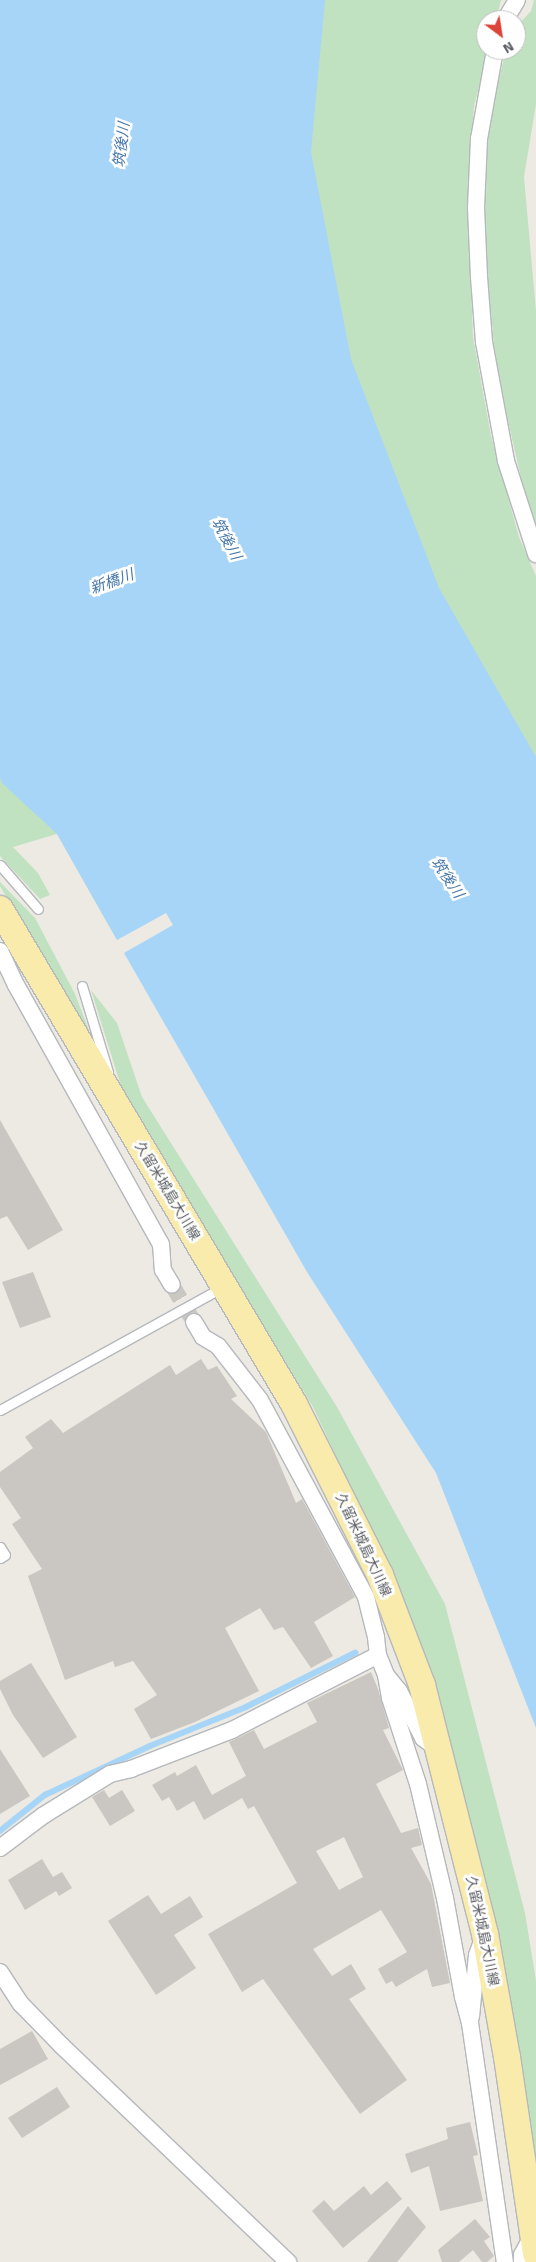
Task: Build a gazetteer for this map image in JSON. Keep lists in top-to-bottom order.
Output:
{
  "streets": {
    "main road": ["久留米城島大川線"]
  },
  "water": ["筑後川", "新橋川"],
  "north": "bottom right"
}
